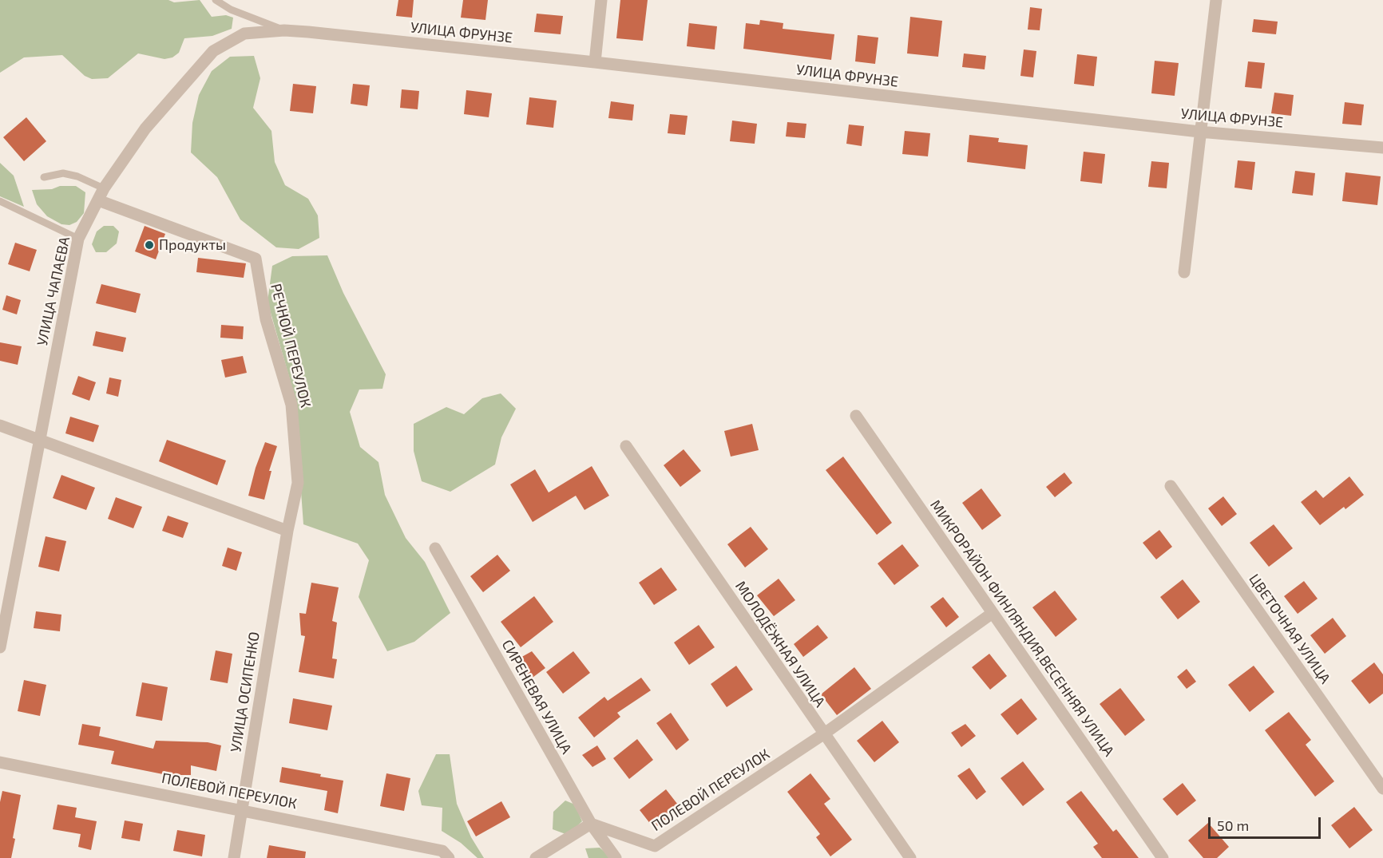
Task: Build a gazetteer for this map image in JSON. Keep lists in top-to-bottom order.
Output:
{
  "streets": {
    "street": [
      "УЛИЦА ФРУНЗЕ",
      "УЛИЦА ЧАПАЕВА",
      "РЕЧНОЙ ПЕРЕУЛОК",
      "МИКРОРАЙОН ФИНЛЯНДИЯ,ВЕСЕННЯЯ УЛИЦА",
      "ЦВЕТОЧНАЯ УЛИЦА",
      "МОЛОДЁЖНАЯ УЛИЦА",
      "УЛИЦА ОСИПЕНКО",
      "СИРЕНЕВАЯ УЛИЦА",
      "ПОЛЕВОЙ ПЕРЕУЛОК"
    ]
  },
  "crossings": [
    ["УЛИЦА ФРУНЗЕ", "УЛИЦА ЧАПАЕВА"],
    ["УЛИЦА ЧАПАЕВА", "РЕЧНОЙ ПЕРЕУЛОК"],
    ["РЕЧНОЙ ПЕРЕУЛОК", "УЛИЦА ОСИПЕНКО"],
    ["МОЛОДЁЖНАЯ УЛИЦА", "ПОЛЕВОЙ ПЕРЕУЛОК"],
    ["УЛИЦА ОСИПЕНКО", "ПОЛЕВОЙ ПЕРЕУЛОК"],
    ["СИРЕНЕВАЯ УЛИЦА", "ПОЛЕВОЙ ПЕРЕУЛОК"]
  ],
  "places": ["Продукты"],
  "scale_bar": "50 m"
}
